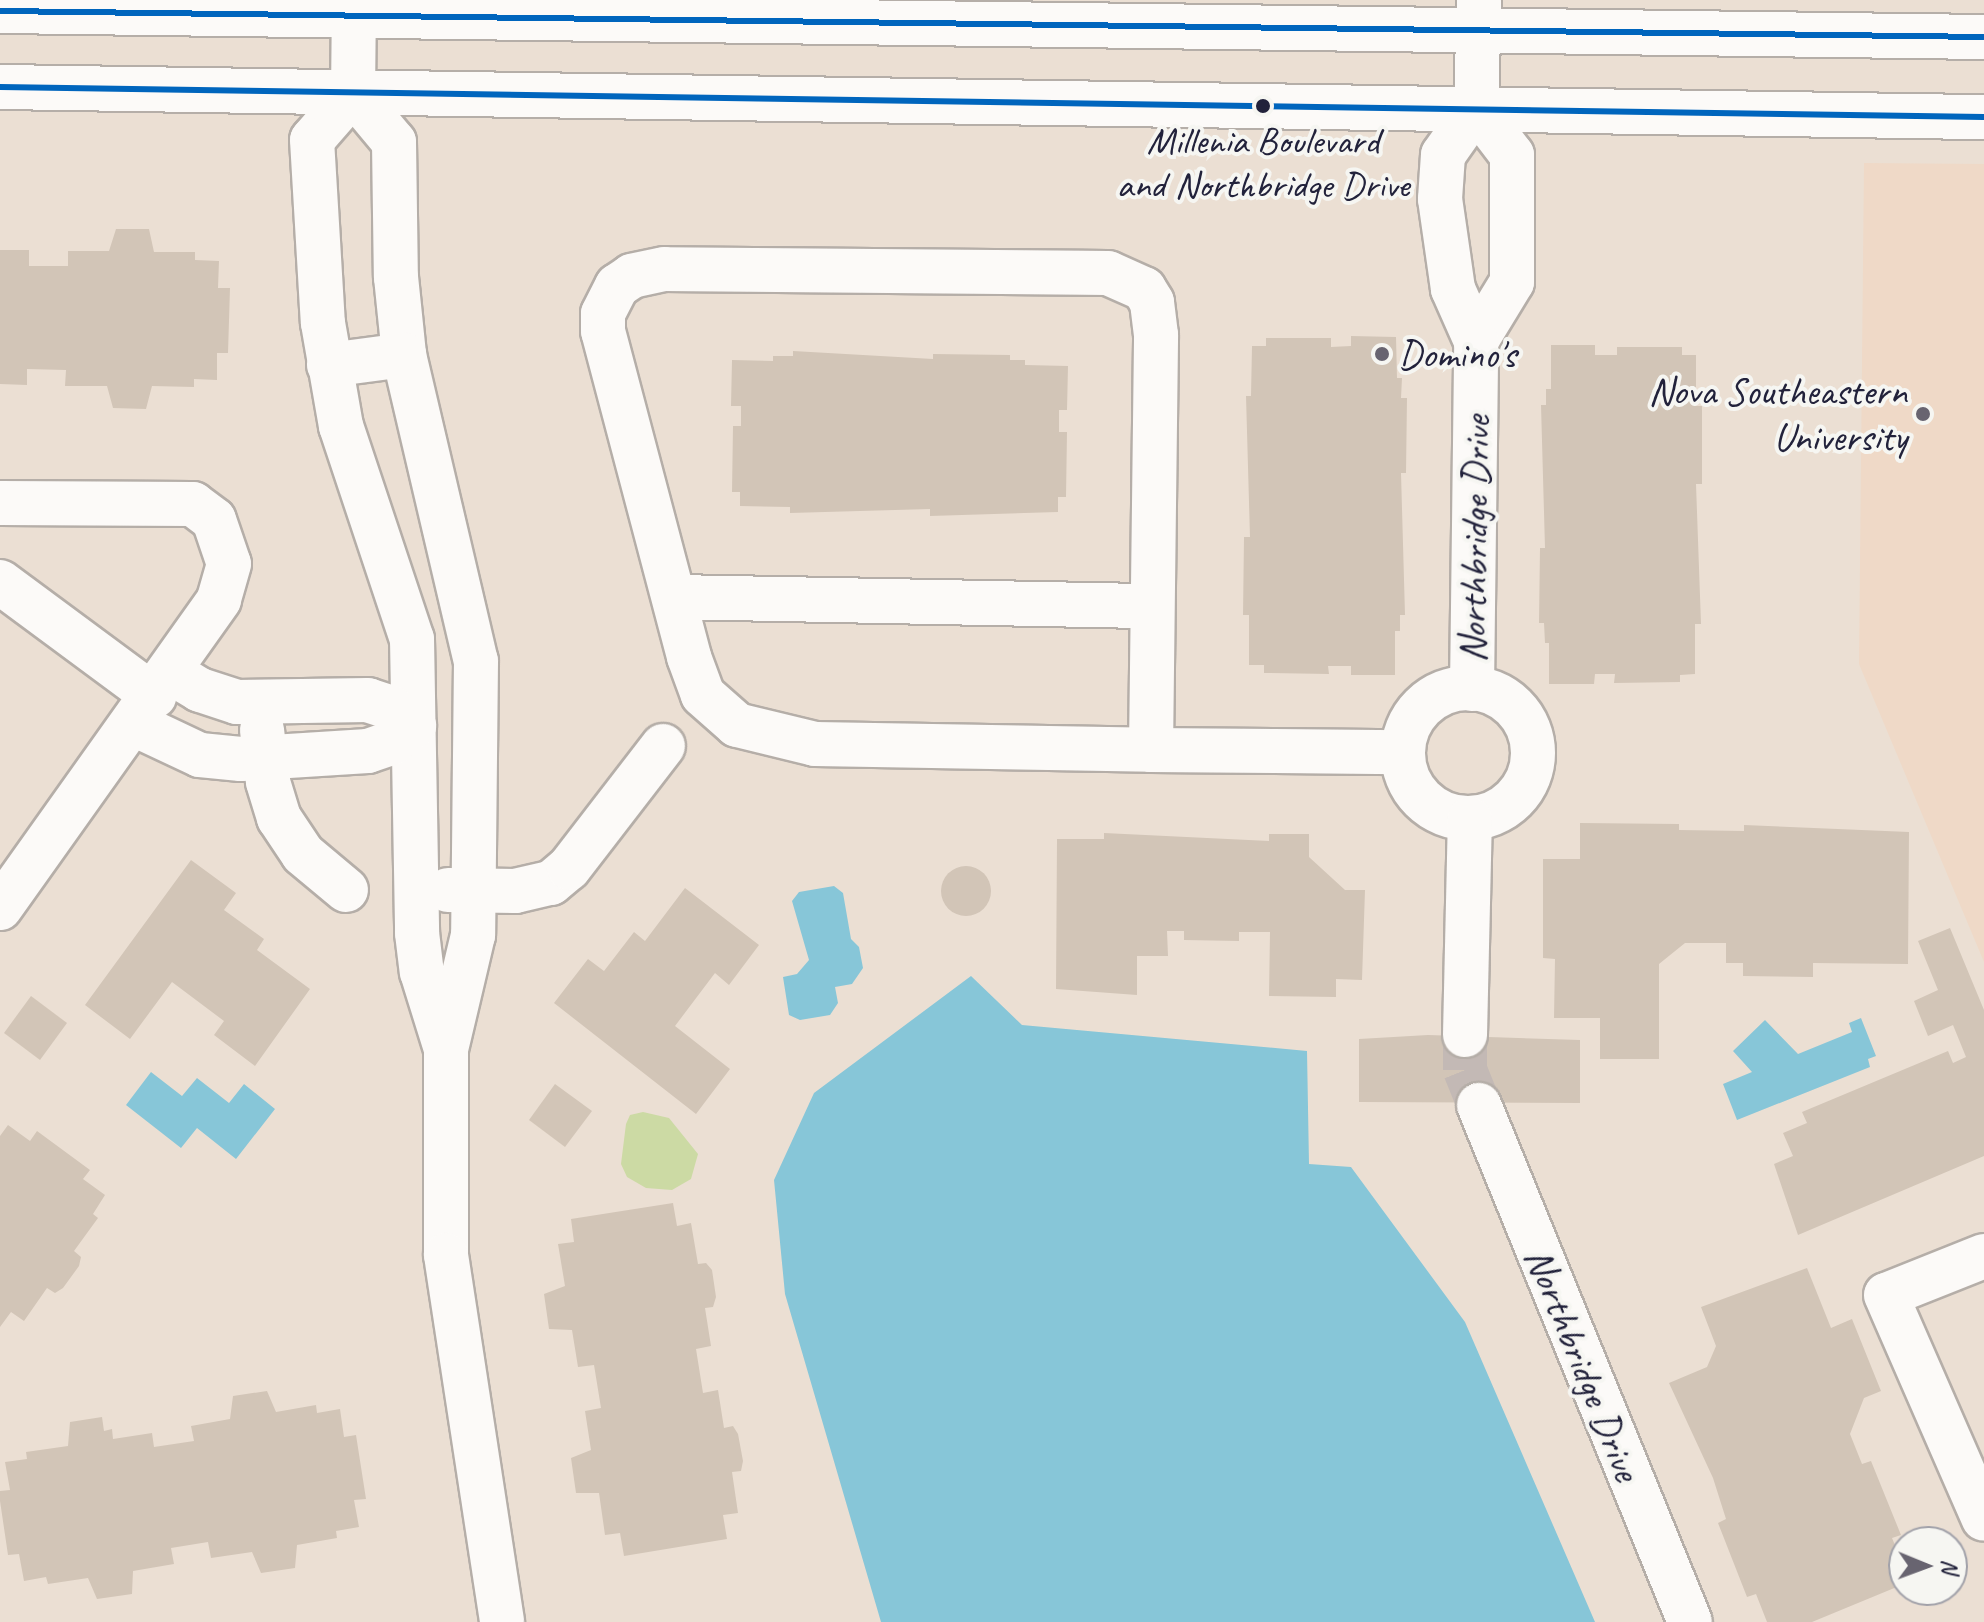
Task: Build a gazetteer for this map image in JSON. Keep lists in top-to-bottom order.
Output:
{
  "streets": {
    "street": ["Northbridge Drive"]
  },
  "places": ["Millenia Boulevard and Northbridge Drive", "Domino's", "Nova Southeastern University"],
  "north": "right"
}
